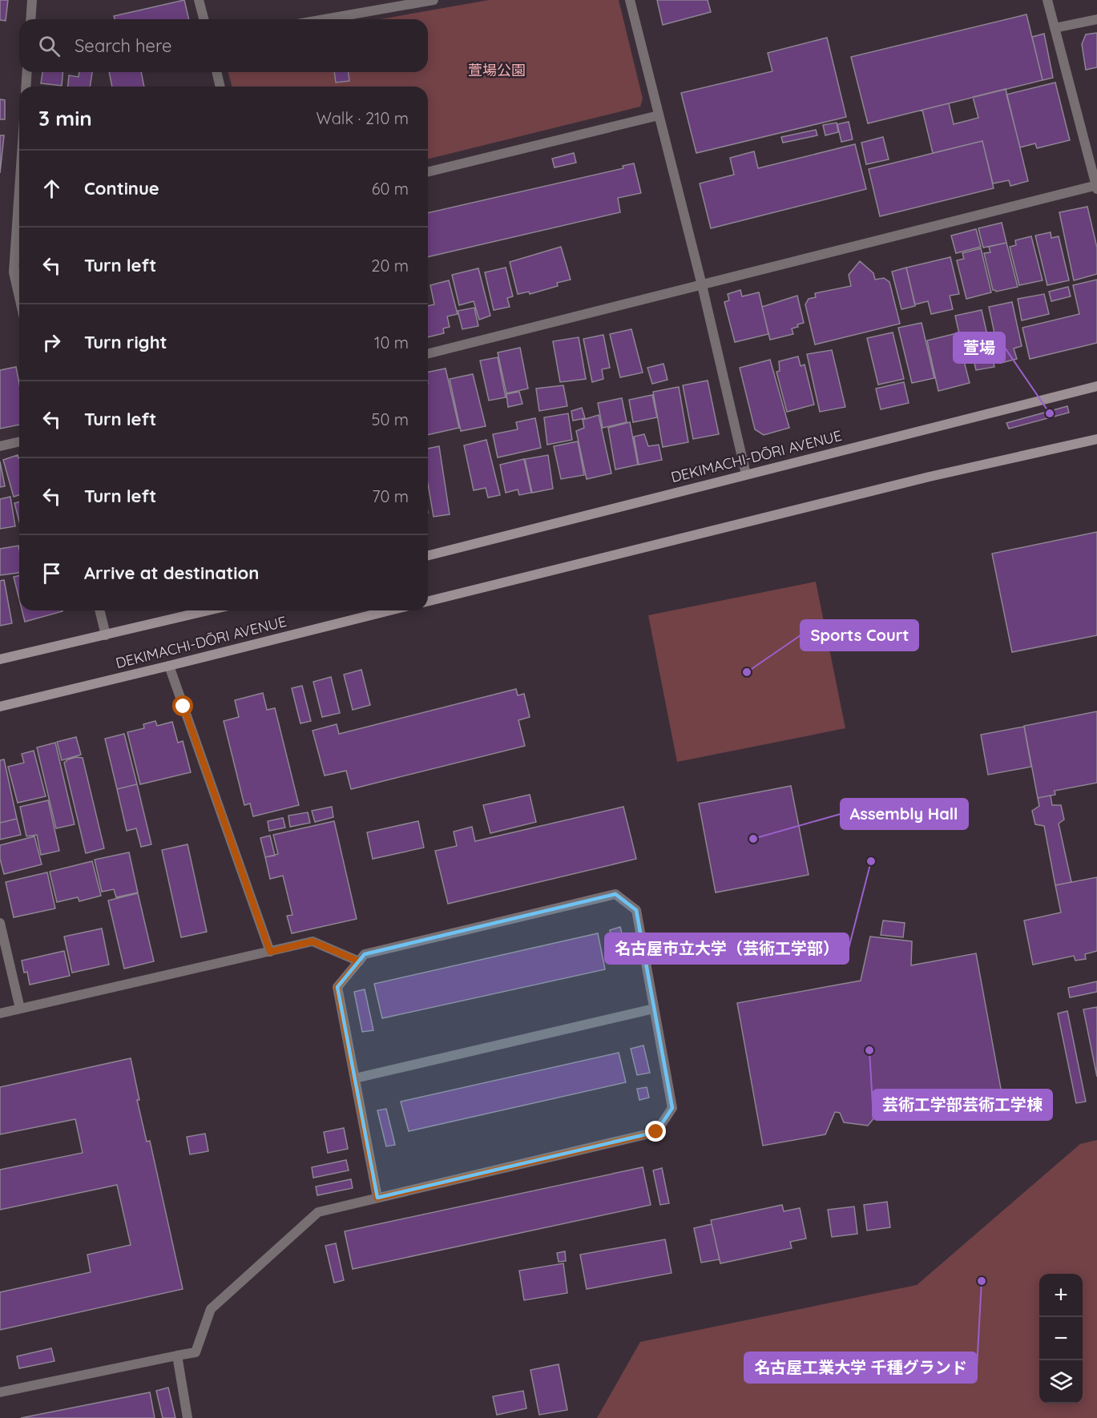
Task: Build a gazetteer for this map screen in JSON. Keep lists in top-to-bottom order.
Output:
{
  "streets": {
    "main road": ["DEKIMACHI-DŌRI AVENUE"]
  },
  "parks": ["萱場公園"],
  "places": [
    "萱場",
    "Sports Court",
    "Assembly Hall",
    "名古屋市立大学（芸術工学部）",
    "芸術工学部芸術工学棟",
    "名古屋工業大学 千種グランド"
  ],
  "page": {
    "search": "Search here",
    "heading": ["3 min", "Walk · 210 m"],
    "list": [
      ["Continue", "60 m"],
      ["Turn left", "20 m"],
      ["Turn right", "10 m"],
      ["Turn left", "50 m"],
      ["Turn left", "70 m"],
      "Arrive at destination"
    ],
    "map_buttons": ["+", "−"]
  }
}
